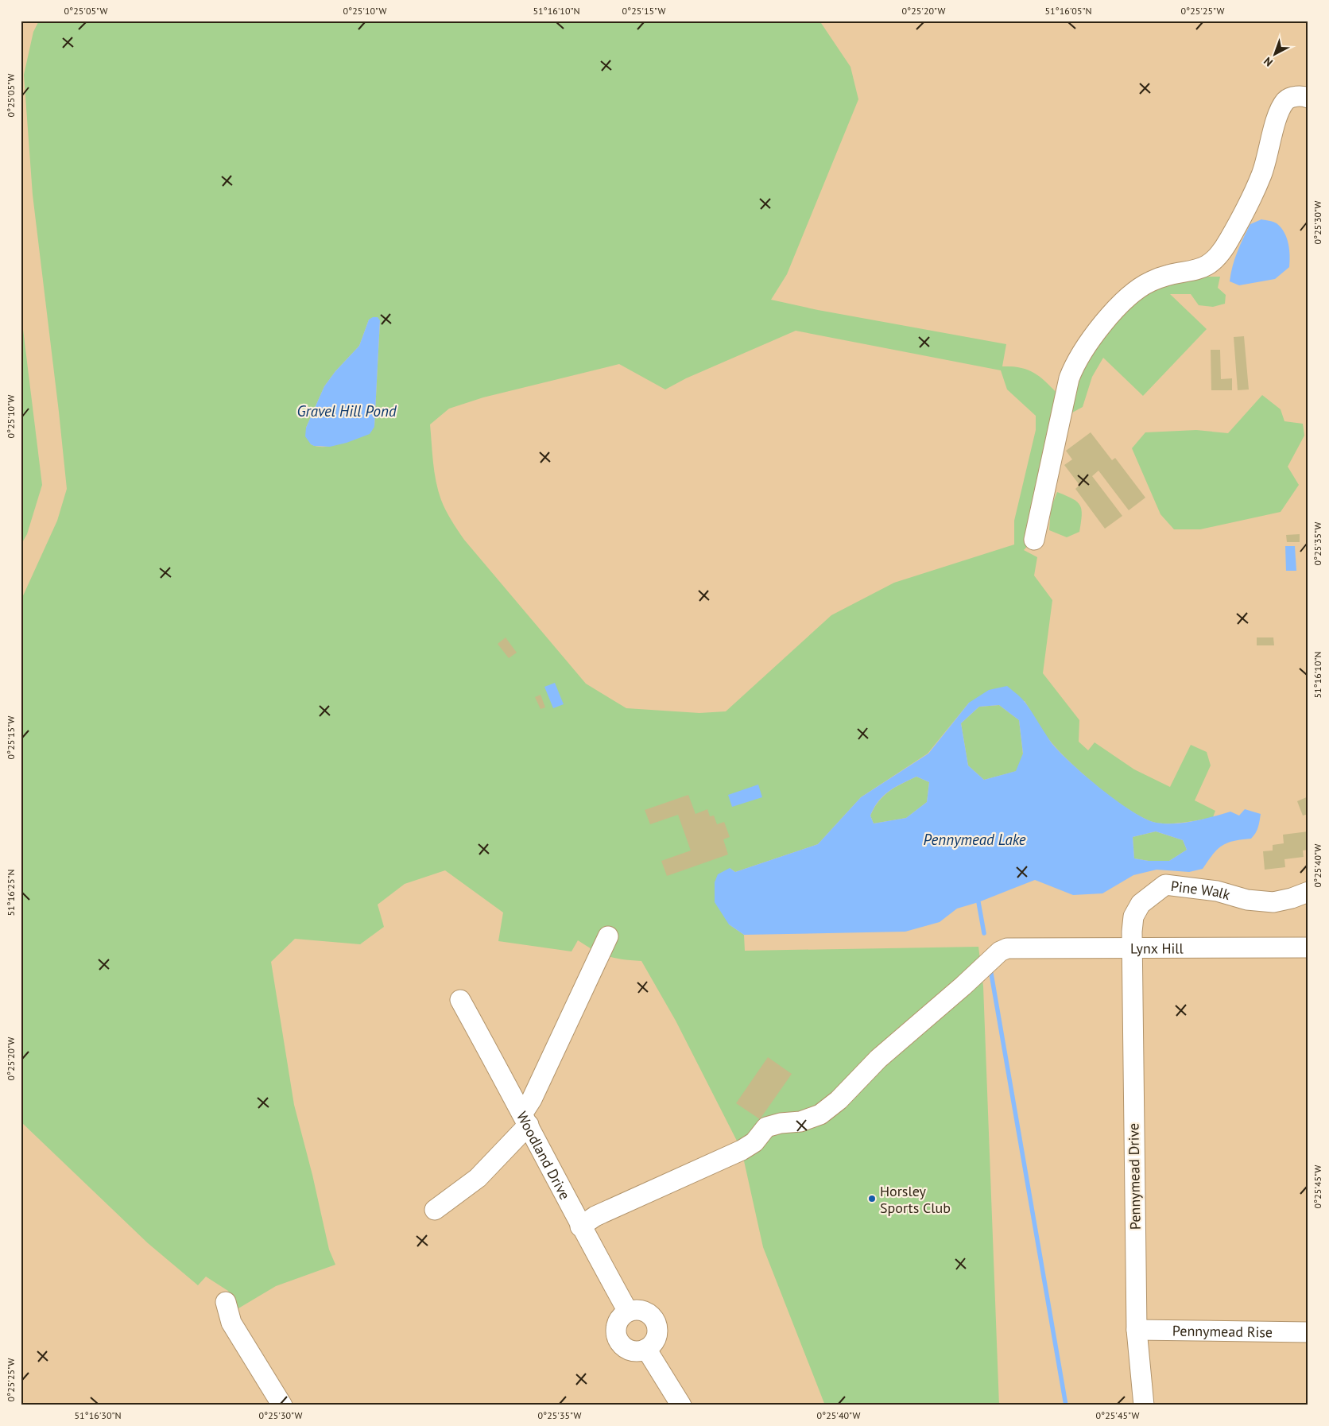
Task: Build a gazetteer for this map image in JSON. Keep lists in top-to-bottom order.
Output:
{
  "streets": {
    "street": [
      "Pine Walk",
      "Lynx Hill",
      "Woodland Drive",
      "Pennymead Drive",
      "Pennymead Rise"
    ]
  },
  "crossings": [
    ["Pine Walk", "Lynx Hill"],
    ["Pine Walk", "Pennymead Drive"],
    ["Lynx Hill", "Woodland Drive"],
    ["Lynx Hill", "Pennymead Drive"],
    ["Pennymead Drive", "Pennymead Rise"]
  ],
  "water": ["Gravel Hill Pond", "Pennymead Lake"],
  "places": ["Horsley Sports Club"],
  "north": "bottom left",
  "coordinates": [
    "0°25'05\"W",
    "0°25'10\"W",
    "51°16'10\"N",
    "0°25'15\"W",
    "0°25'20\"W",
    "51°16'05\"N",
    "0°25'25\"W",
    "0°25'30\"W",
    "0°25'35\"W",
    "0°25'40\"W",
    "51°16'25\"N",
    "0°25'45\"W",
    "51°16'30\"N"
  ]
}
